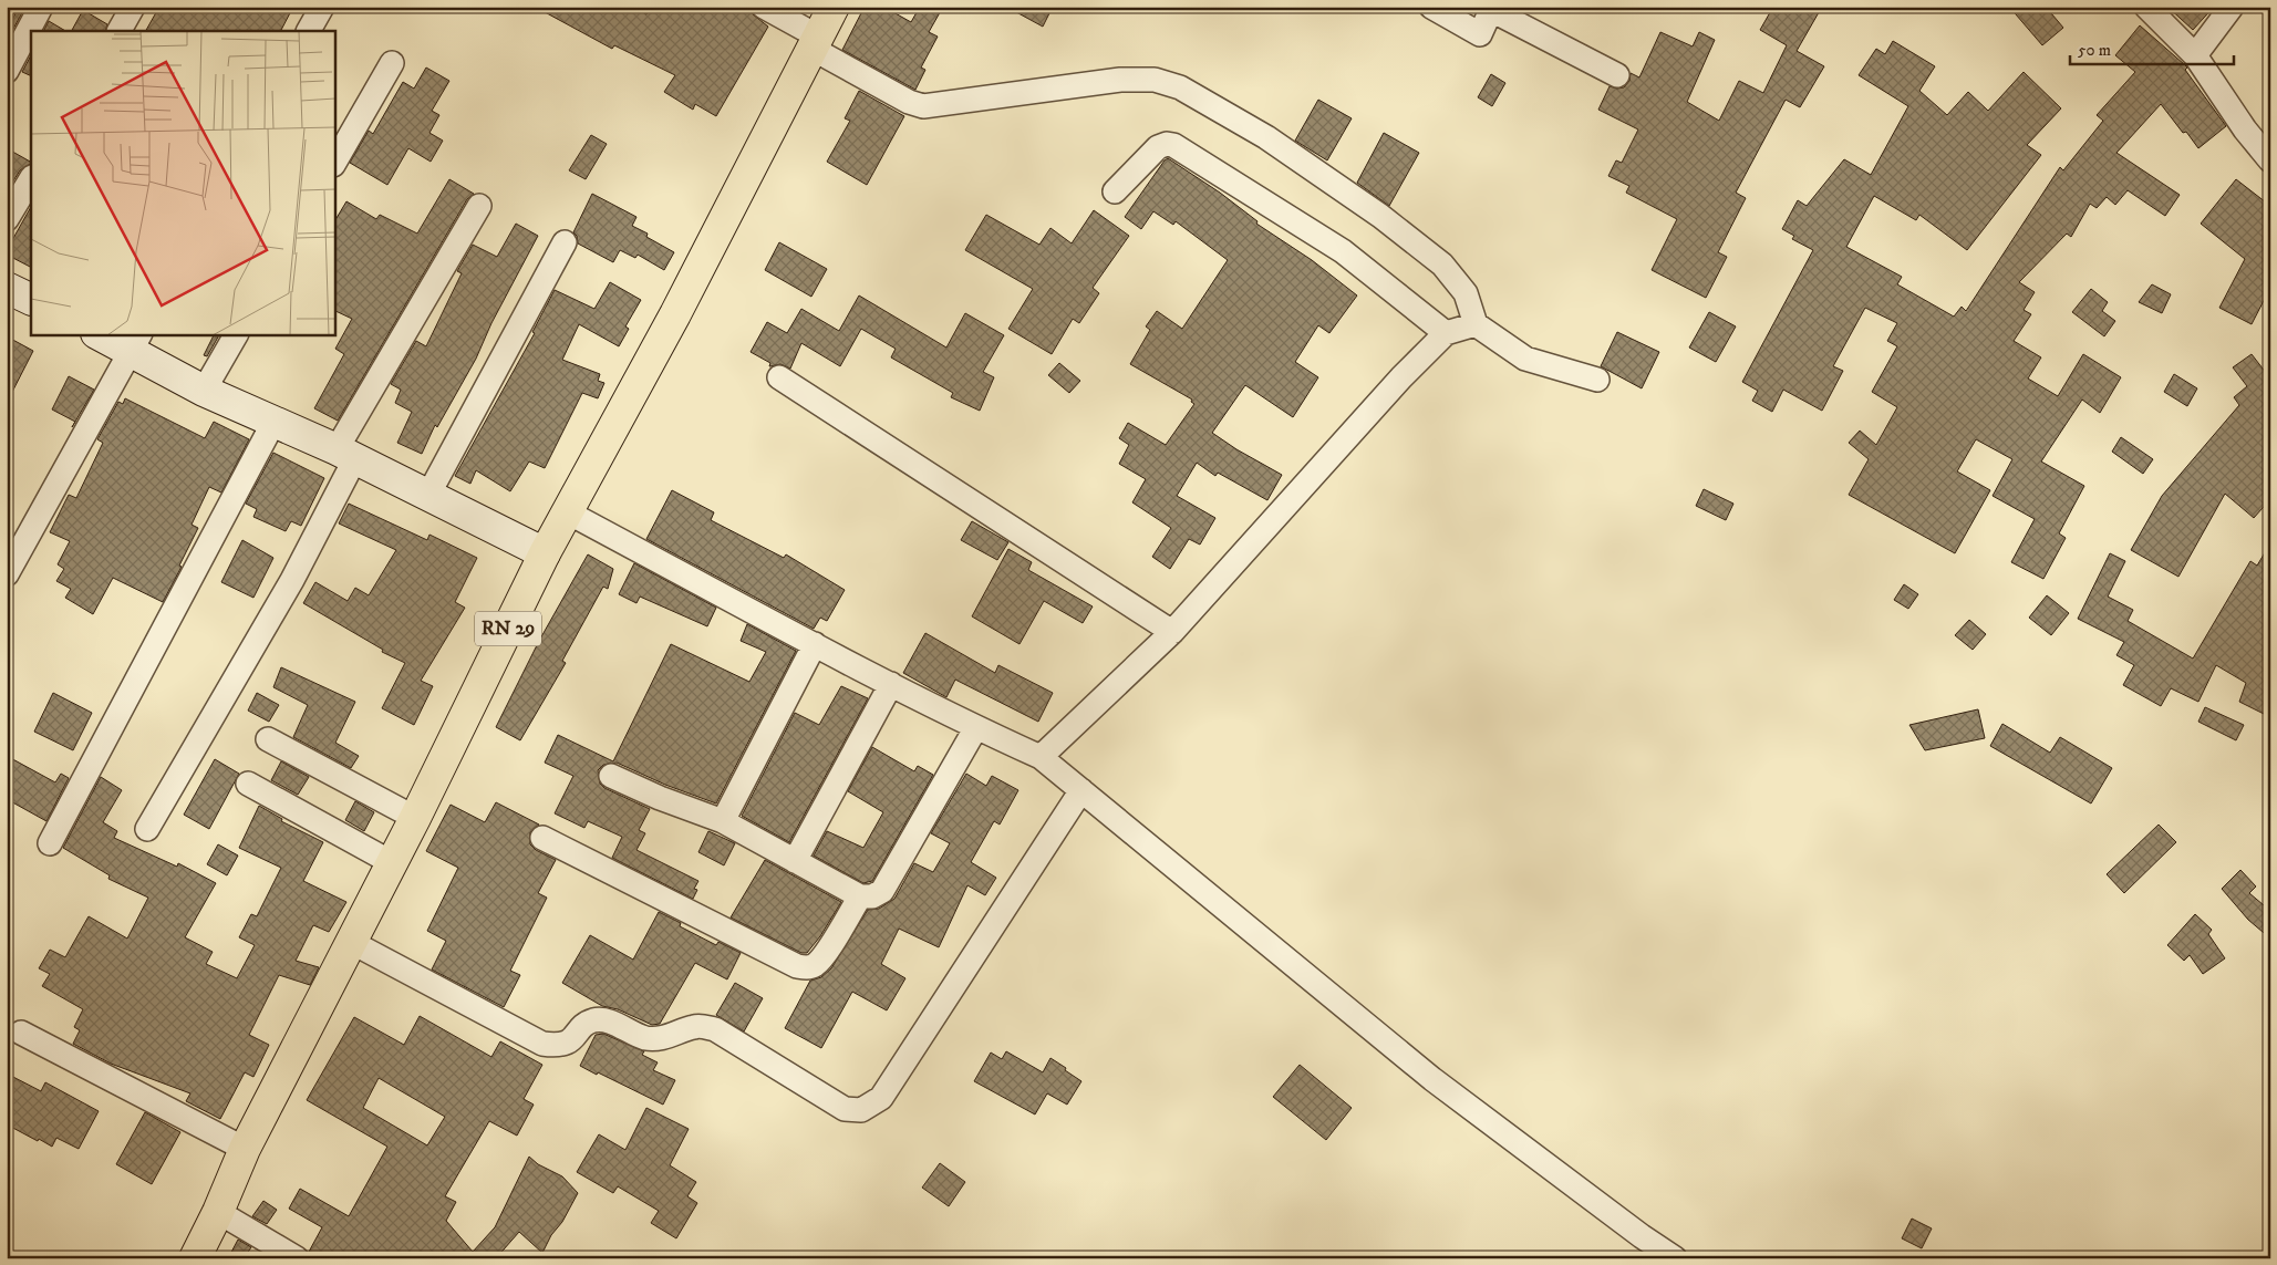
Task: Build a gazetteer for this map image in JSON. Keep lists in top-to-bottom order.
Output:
{
  "streets": {
    "main road": ["RN 29"]
  },
  "scale_bar": "50 m"
}
